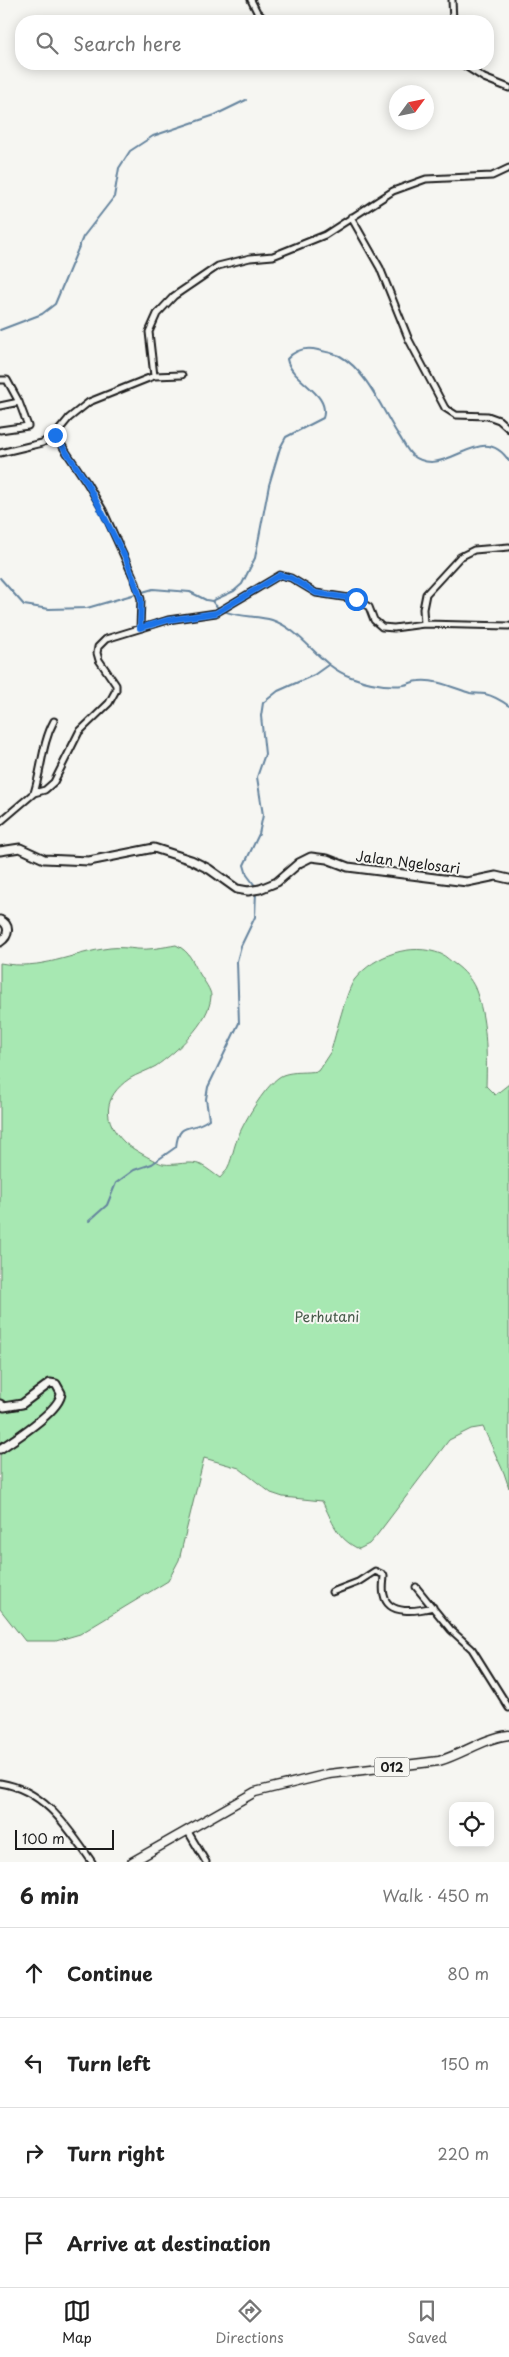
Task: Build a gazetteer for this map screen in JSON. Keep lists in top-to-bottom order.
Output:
{
  "streets": {
    "main road": ["012"],
    "street": ["Jalan Ngelosari"]
  },
  "parks": ["Perhutani"],
  "scale_bar": "100 m",
  "north": "top right",
  "page": {
    "search": "Search here",
    "scale": "100 m",
    "heading": ["6 min", "Walk · 450 m"],
    "list": [
      ["Continue", "80 m"],
      ["Turn left", "150 m"],
      ["Turn right", "220 m"],
      "Arrive at destination"
    ],
    "nav": ["Map", "Directions", "Saved"]
  }
}
